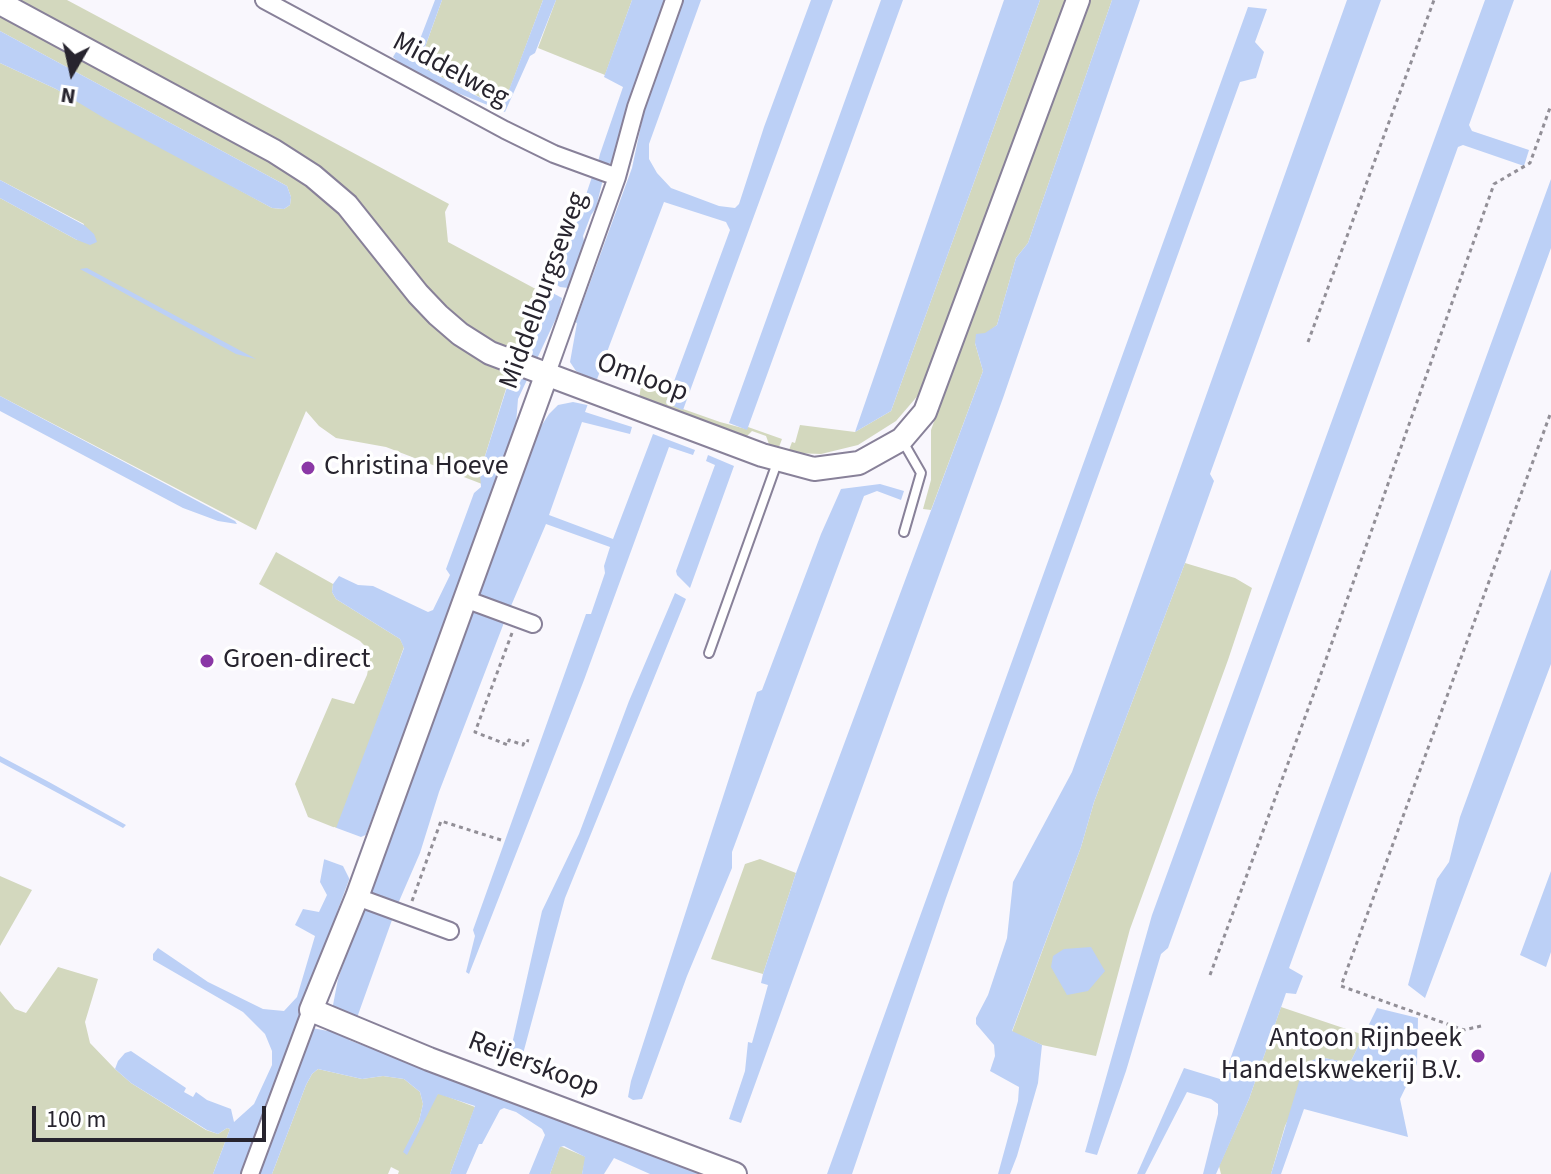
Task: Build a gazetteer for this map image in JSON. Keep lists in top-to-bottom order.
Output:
{
  "streets": {
    "street": [
      "Middelweg",
      "Middelburgseweg",
      "Omloop",
      "Reijerskoop"
    ]
  },
  "crossings": [
    ["Middelweg", "Middelburgseweg"],
    ["Middelburgseweg", "Omloop"],
    ["Middelburgseweg", "Reijerskoop"]
  ],
  "places": ["Christina Hoeve", "Groen-direct", "Antoon Rijnbeek Handelskwekerij B.V."],
  "scale_bar": "100 m",
  "north": "bottom"
}
